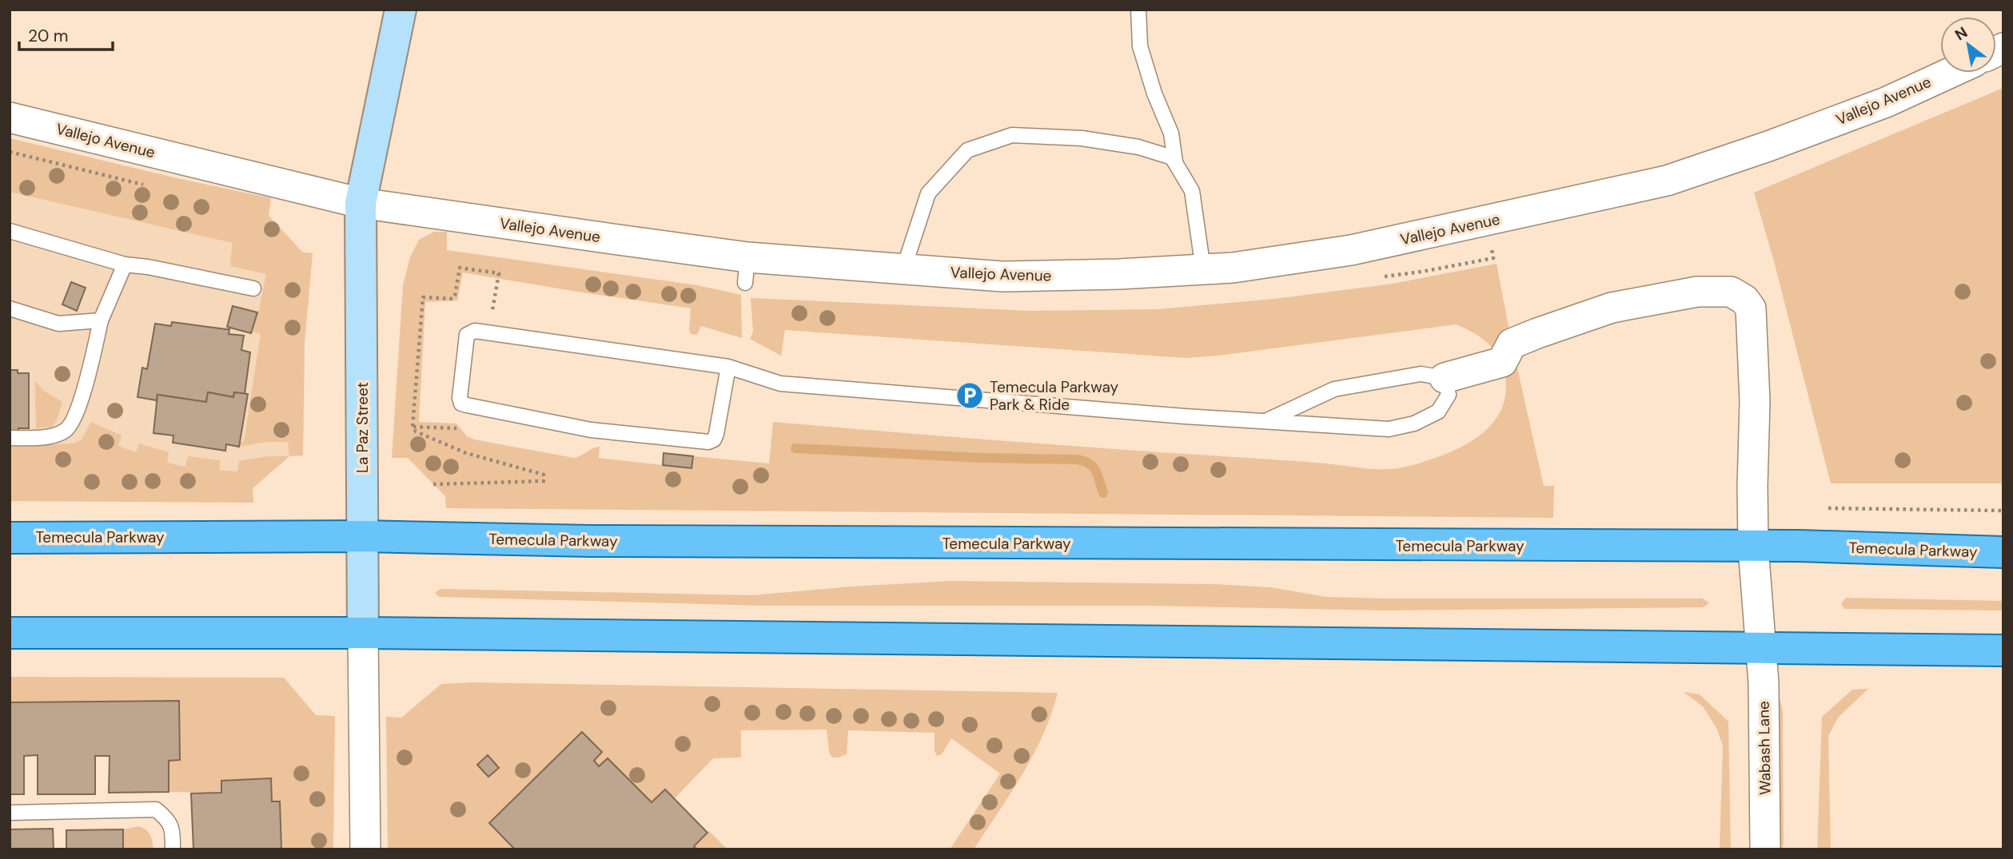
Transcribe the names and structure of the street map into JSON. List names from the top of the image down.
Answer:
{
  "streets": {
    "main road": ["La Paz Street", "Temecula Parkway"],
    "street": ["Vallejo Avenue", "Wabash Lane"]
  },
  "crossings": [
    ["Vallejo Avenue", "La Paz Street"],
    ["La Paz Street", "Temecula Parkway"],
    ["Temecula Parkway", "Wabash Lane"]
  ],
  "places": {
    "parking": ["Temecula Parkway Park & Ride"]
  },
  "scale_bar": "20 m",
  "north": "top left"
}
